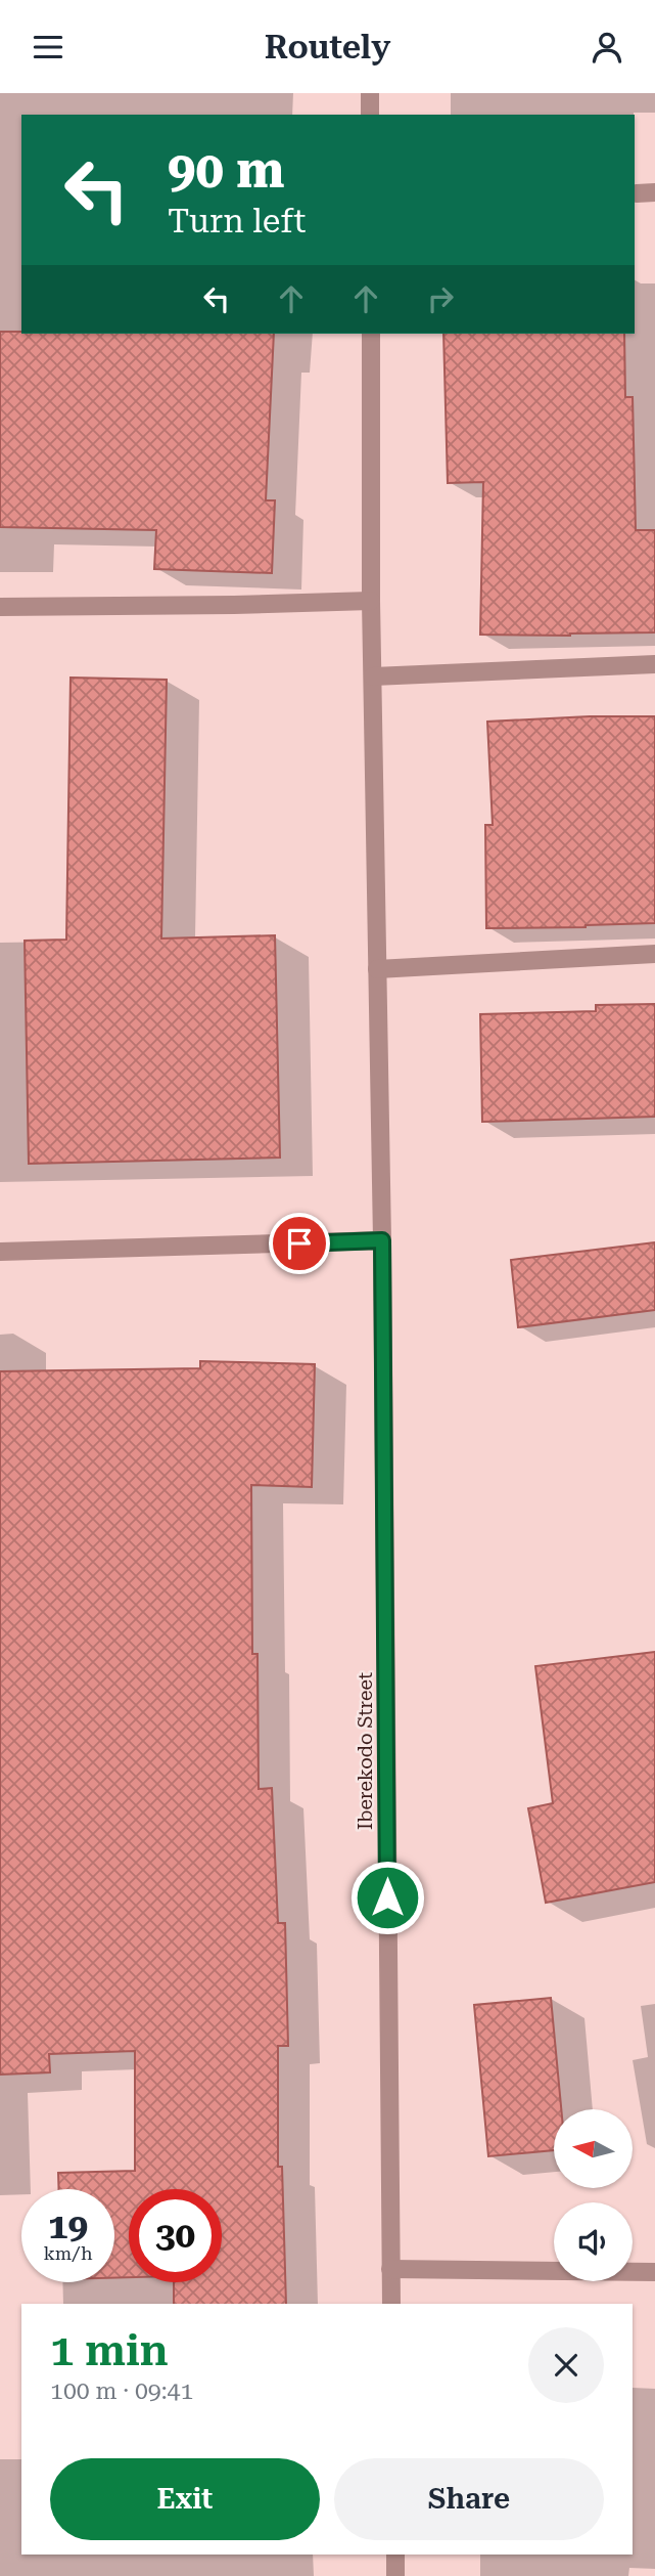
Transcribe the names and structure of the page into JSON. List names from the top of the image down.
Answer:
{
  "streets": {
    "street": ["Iberekodo Street"]
  },
  "north": "left",
  "page": {
    "header": "Routely",
    "turn": ["90 m", "Turn left"],
    "speed": "19 km/h",
    "limit": "30",
    "heading": ["1 min", "100 m · 09:41"],
    "buttons": ["Exit", "Share"]
  }
}
